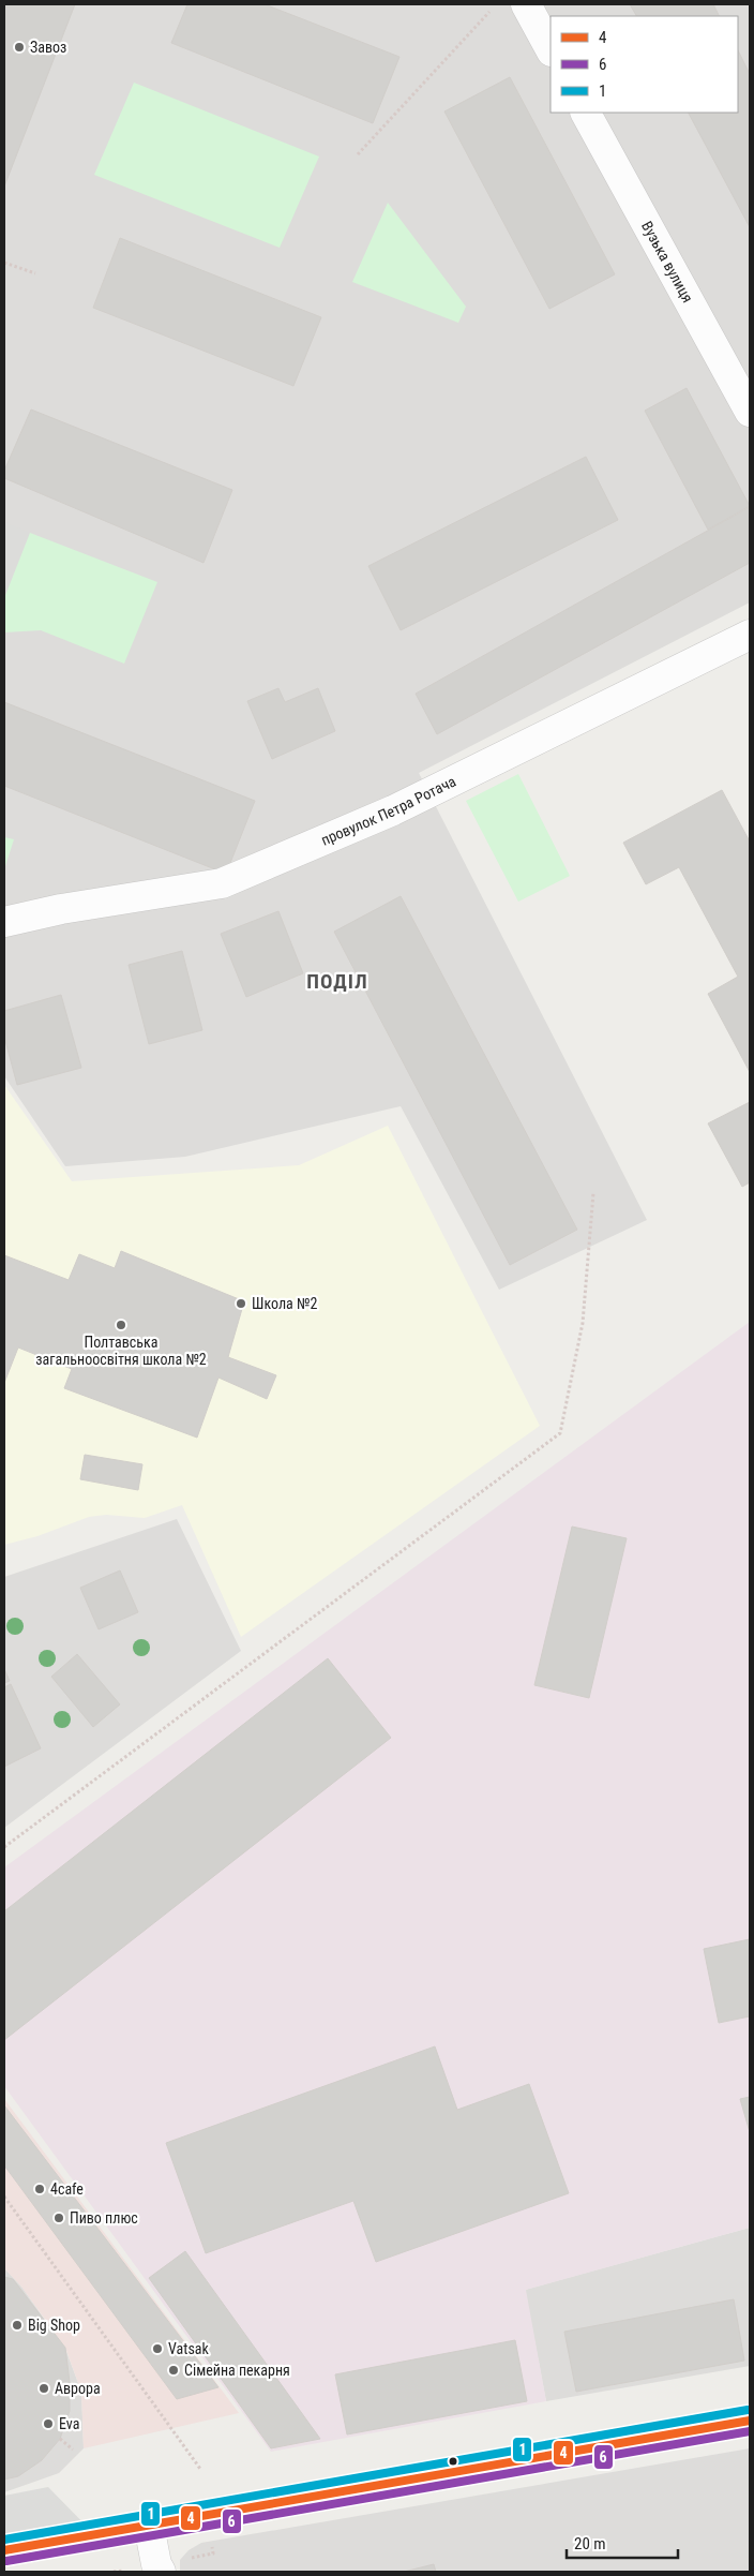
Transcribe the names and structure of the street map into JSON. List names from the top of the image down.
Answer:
{
  "streets": {
    "street": ["Вузька вулиця", "провулок Петра Ротача"]
  },
  "districts": ["ПОДІЛ"],
  "places": [
    "Завоз",
    "Школа №2",
    "Полтавська загальноосвітня школа №2",
    "4cafe",
    "Пиво плюс",
    "Big Shop",
    "Vatsak",
    "Сімейна пекарня",
    "Аврора",
    "Eva"
  ],
  "lines": ["transit line 1", "transit line 4", "transit line 6"],
  "legend": ["4", "6", "1"],
  "scale_bar": "20 m"
}
